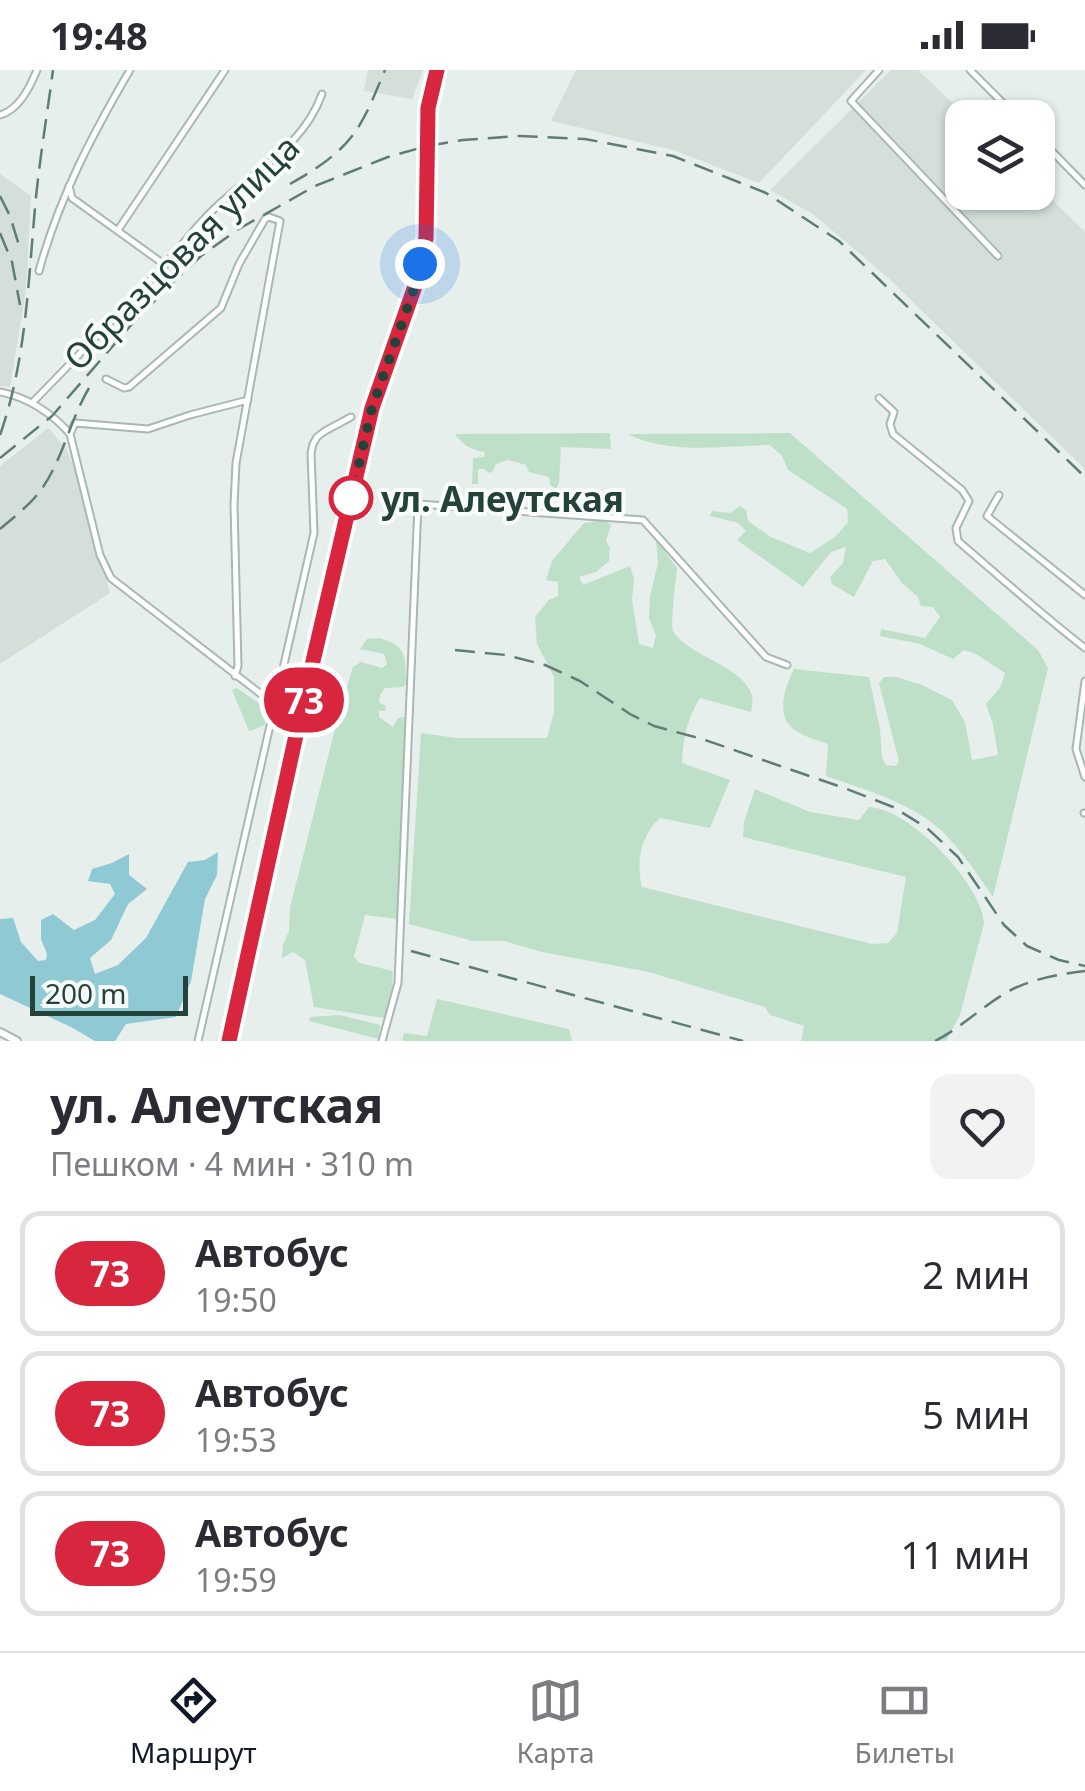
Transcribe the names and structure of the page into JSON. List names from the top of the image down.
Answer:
{
  "streets": {
    "street": ["Образцовая улица"]
  },
  "places": ["ул. Алеутская"],
  "lines": ["bus line 73"],
  "scale_bar": "200 m",
  "page": {
    "status": "19:48",
    "on_map": "73",
    "scale": "200 m",
    "heading": ["ул. Алеутская", "Пешком · 4 мин · 310 m"],
    "list": [
      {
        "mark": "73",
        "name": "Автобус",
        "note": "19:50",
        "value": "2 мин"
      },
      {
        "mark": "73",
        "name": "Автобус",
        "note": "19:53",
        "value": "5 мин"
      },
      {
        "mark": "73",
        "name": "Автобус",
        "note": "19:59",
        "value": "11 мин"
      }
    ],
    "tabs": ["Маршрут", "Карта", "Билеты"]
  }
}
